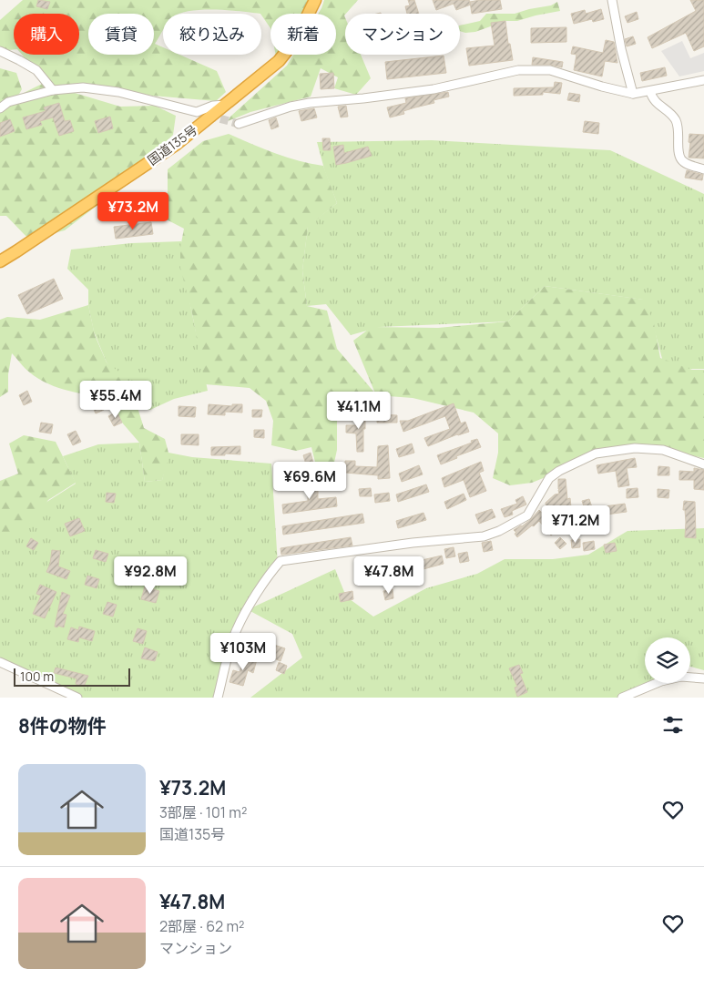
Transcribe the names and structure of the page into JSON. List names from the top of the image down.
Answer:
{
  "streets": {
    "highway": ["国道135号"]
  },
  "scale_bar": "100 m",
  "page": {
    "chip": [
      "購入",
      "賃貸",
      "絞り込み",
      "新着",
      "マンション"
    ],
    "price": [
      "¥73.2M",
      "¥55.4M",
      "¥41.1M",
      "¥69.6M",
      "¥71.2M",
      "¥92.8M",
      "¥47.8M",
      "¥103M"
    ],
    "scale": "100 m",
    "heading": "8件の物件",
    "list": [
      {
        "name": "¥73.2M",
        "note": "3部屋 · 101 m² · 国道135号"
      },
      {
        "name": "¥47.8M",
        "note": "2部屋 · 62 m² · マンション"
      }
    ]
  }
}
